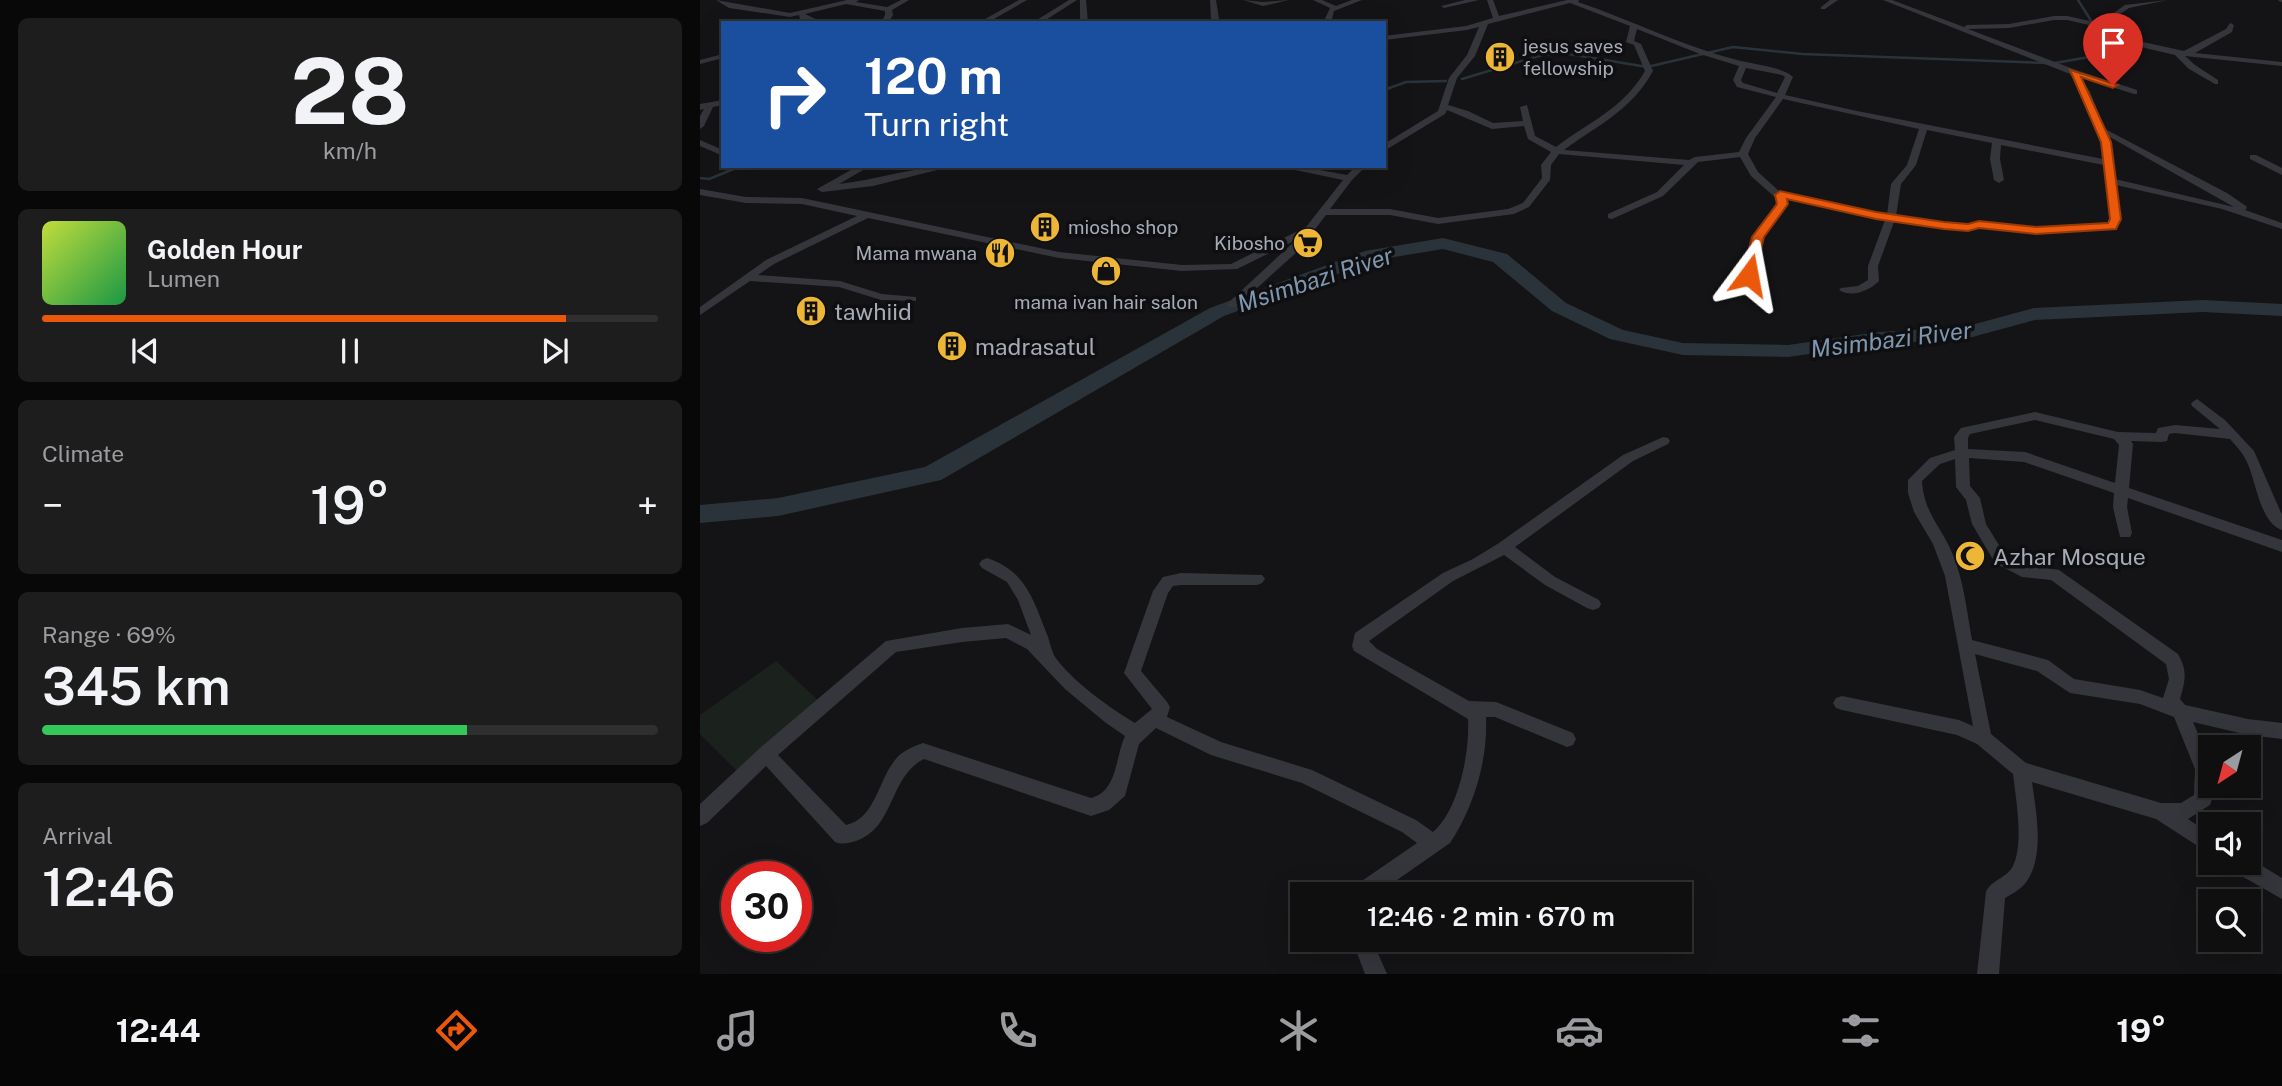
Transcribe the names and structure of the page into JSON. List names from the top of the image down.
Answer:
{
  "water": ["Msimbazi River"],
  "places": {
    "building": [
      "jesus saves fellowship",
      "miosho shop",
      "tawhiid",
      "madrasatul"
    ],
    "supermarket": ["Kibosho"],
    "restaurant": ["Mama mwana"],
    "shop": ["mama ivan hair salon"],
    "mosque": ["Azhar Mosque"]
  },
  "north": "bottom left",
  "page": {
    "tile": [
      ["28", "km/h"],
      "Climate",
      ["Range · 69%", "345 km"],
      ["Arrival", "12:46"]
    ],
    "turn": ["120 m", "Turn right"],
    "song": ["Golden Hour", "Lumen"],
    "heat": ["−", "19°", "+"],
    "limit": "30",
    "trip": "12:46 · 2 min · 670 m",
    "tabs": ["12:44", "19°"]
  }
}
